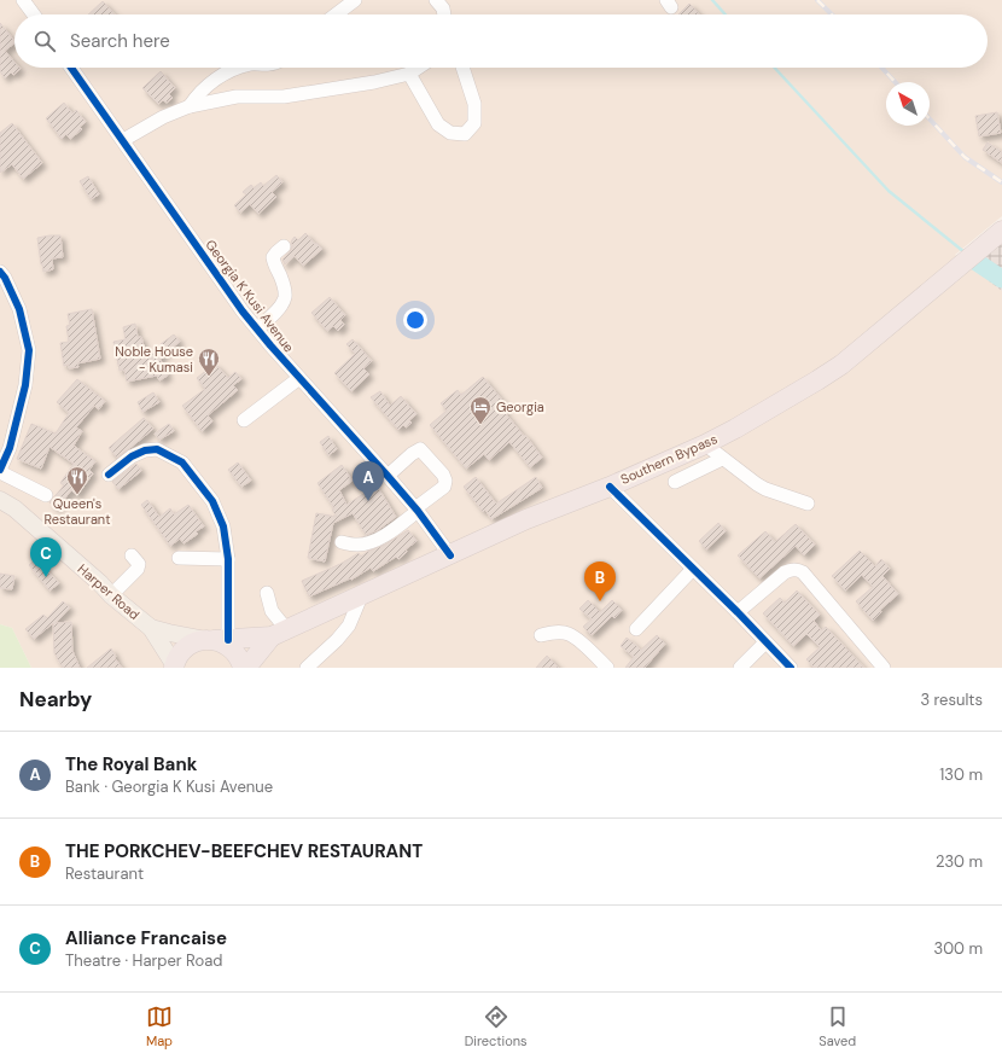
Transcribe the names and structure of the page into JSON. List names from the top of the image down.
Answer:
{
  "streets": {
    "highway": ["Southern Bypass"],
    "main road": ["Harper Road"],
    "street": ["Georgia K Kusi Avenue"]
  },
  "crossings": [
    ["Georgia K Kusi Avenue", "Southern Bypass"],
    ["Southern Bypass", "Harper Road"]
  ],
  "places": {
    "restaurant": ["Noble House - Kumasi", "Queen's Restaurant"],
    "hotel": ["Georgia"]
  },
  "north": "top left",
  "page": {
    "search": "Search here",
    "pins": ["A", "C", "B"],
    "heading": ["Nearby", "3 results"],
    "list": [
      {
        "mark": "A",
        "name": "The Royal Bank",
        "note": "Bank · Georgia K Kusi Avenue",
        "value": "130 m"
      },
      {
        "mark": "B",
        "name": "THE PORKCHEV-BEEFCHEV RESTAURANT",
        "note": "Restaurant",
        "value": "230 m"
      },
      {
        "mark": "C",
        "name": "Alliance Francaise",
        "note": "Theatre · Harper Road",
        "value": "300 m"
      }
    ],
    "nav": ["Map", "Directions", "Saved"]
  }
}
